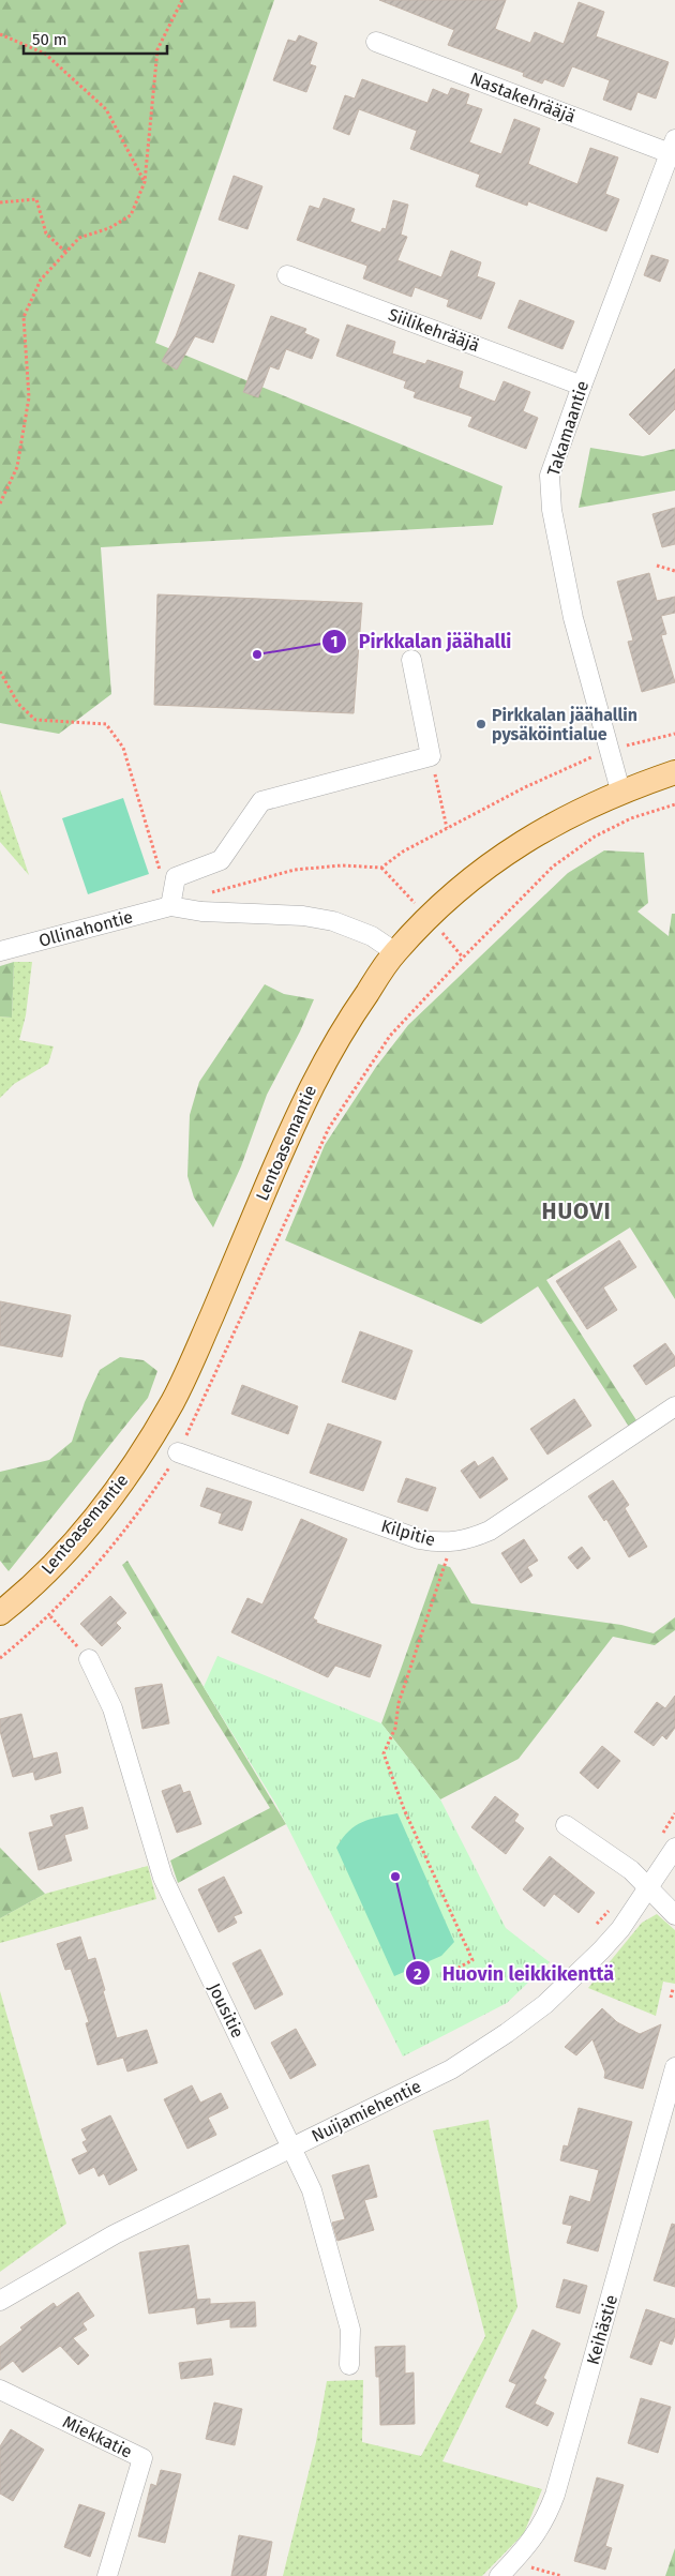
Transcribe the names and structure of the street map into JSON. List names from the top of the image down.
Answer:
{
  "streets": {
    "main road": ["Lentoasemantie"],
    "street": [
      "Nastakehrääjä",
      "Siilikehrääjä",
      "Takamaantie",
      "Ollinahontie",
      "Kilpitie",
      "Jousitie",
      "Nuijamiehentie",
      "Keihästie",
      "Miekkatie"
    ]
  },
  "crossings": [
    ["Nastakehrääjä", "Takamaantie"],
    ["Siilikehrääjä", "Takamaantie"],
    ["Takamaantie", "Lentoasemantie"],
    ["Jousitie", "Nuijamiehentie"]
  ],
  "districts": ["HUOVI"],
  "places": ["Pirkkalan jäähalli", "Pirkkalan jäähallin pysäköintialue", "Huovin leikkikenttä"],
  "scale_bar": "50 m"
}
